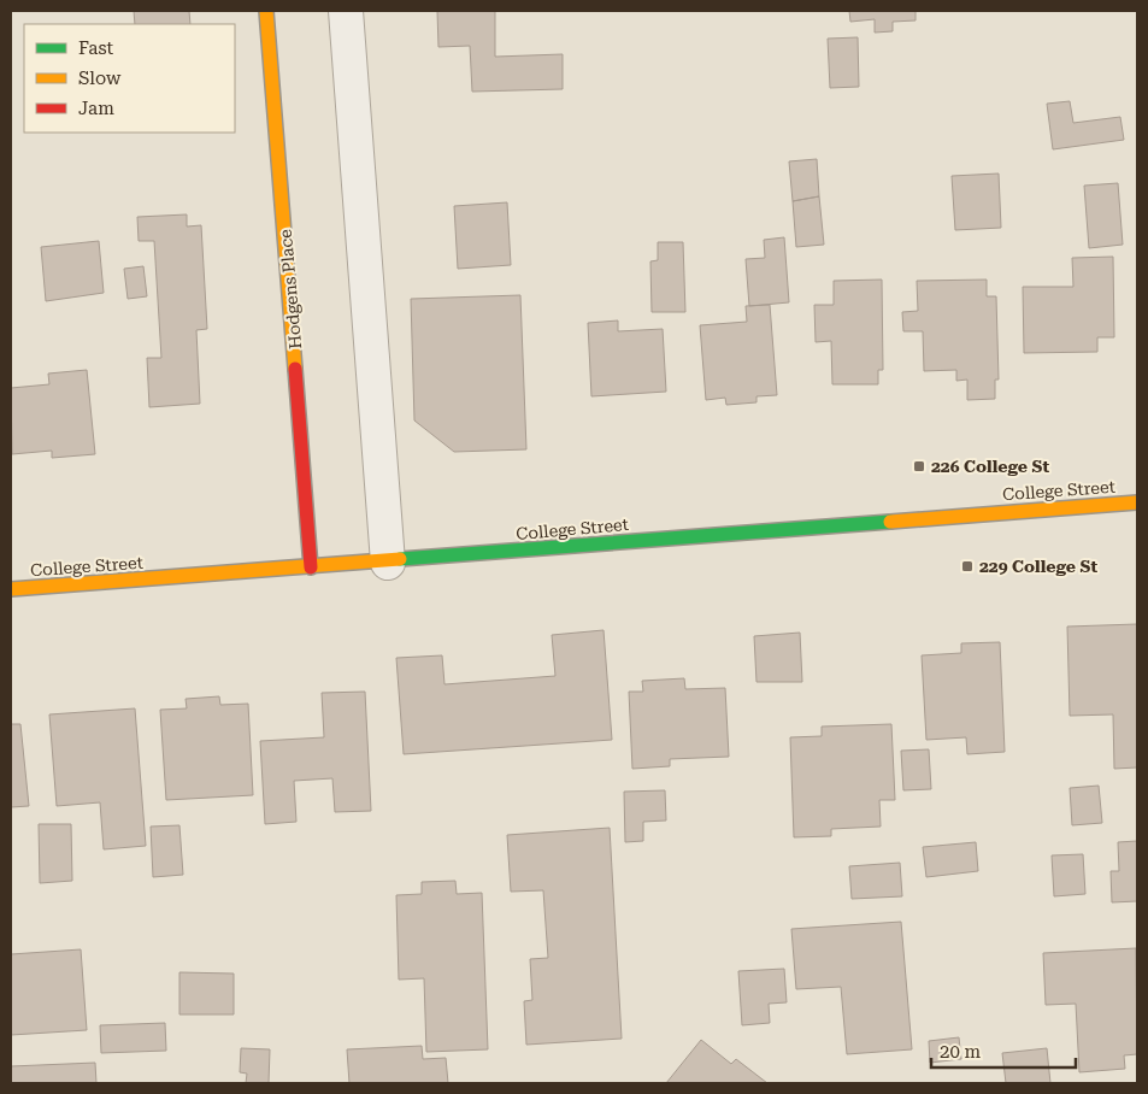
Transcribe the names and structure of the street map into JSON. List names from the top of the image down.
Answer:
{
  "streets": {
    "street": ["Hodgens Place", "College Street"]
  },
  "crossings": [
    ["Hodgens Place", "College Street"]
  ],
  "places": {
    "transit": ["226 College St", "229 College St"]
  },
  "legend": ["Fast", "Slow", "Jam"],
  "scale_bar": "20 m"
}
